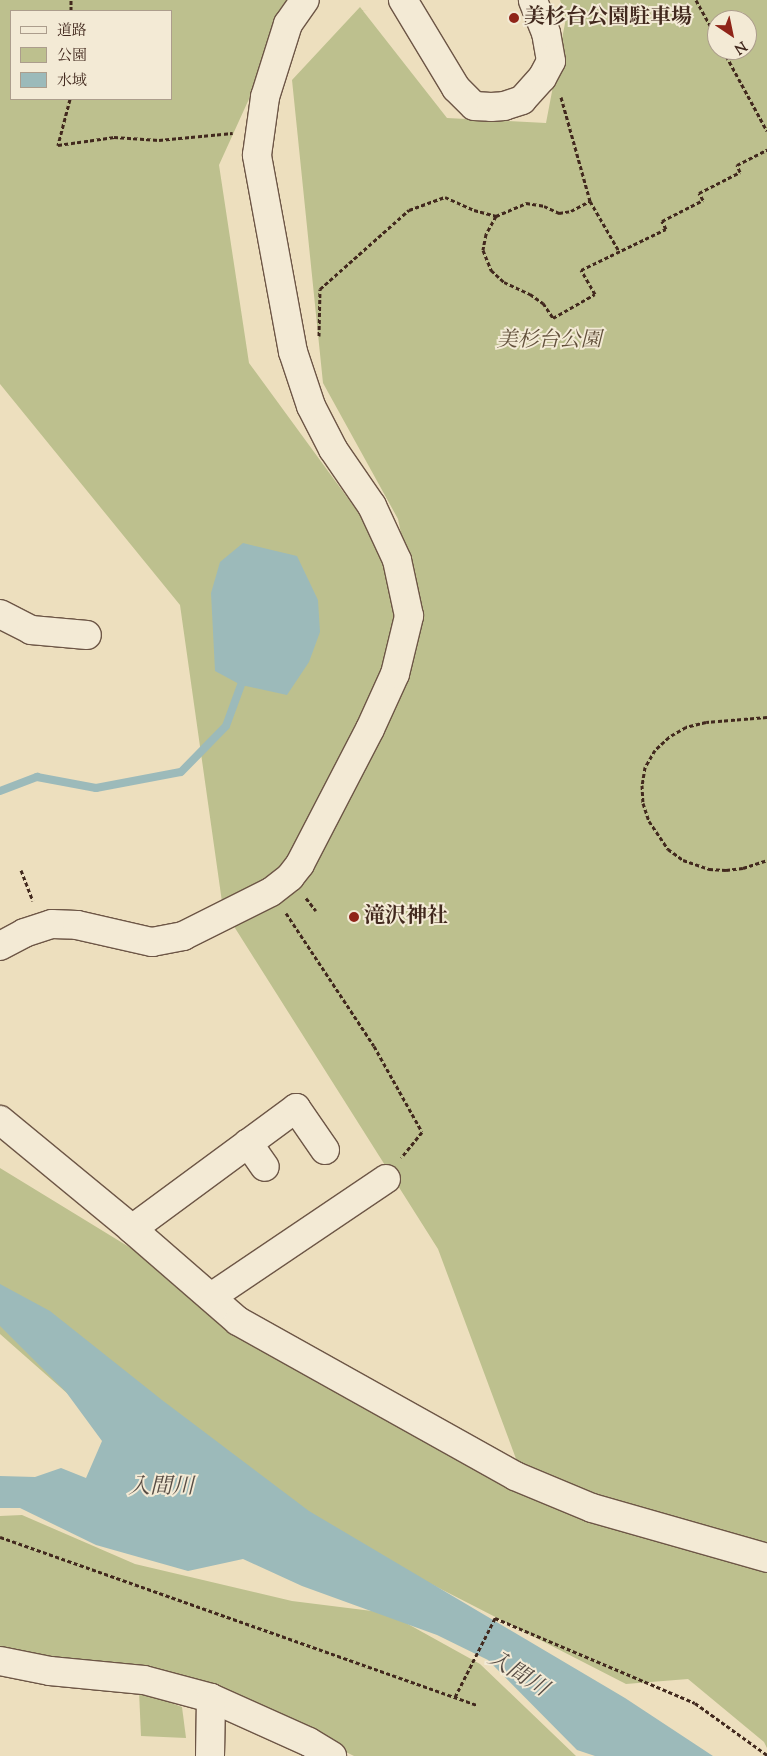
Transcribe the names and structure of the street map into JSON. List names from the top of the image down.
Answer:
{
  "water": ["入間川"],
  "parks": ["美杉台公園"],
  "places": ["美杉台公園駐車場", "滝沢神社"],
  "legend": ["道路", "公園", "水域"],
  "north": "bottom right"
}
